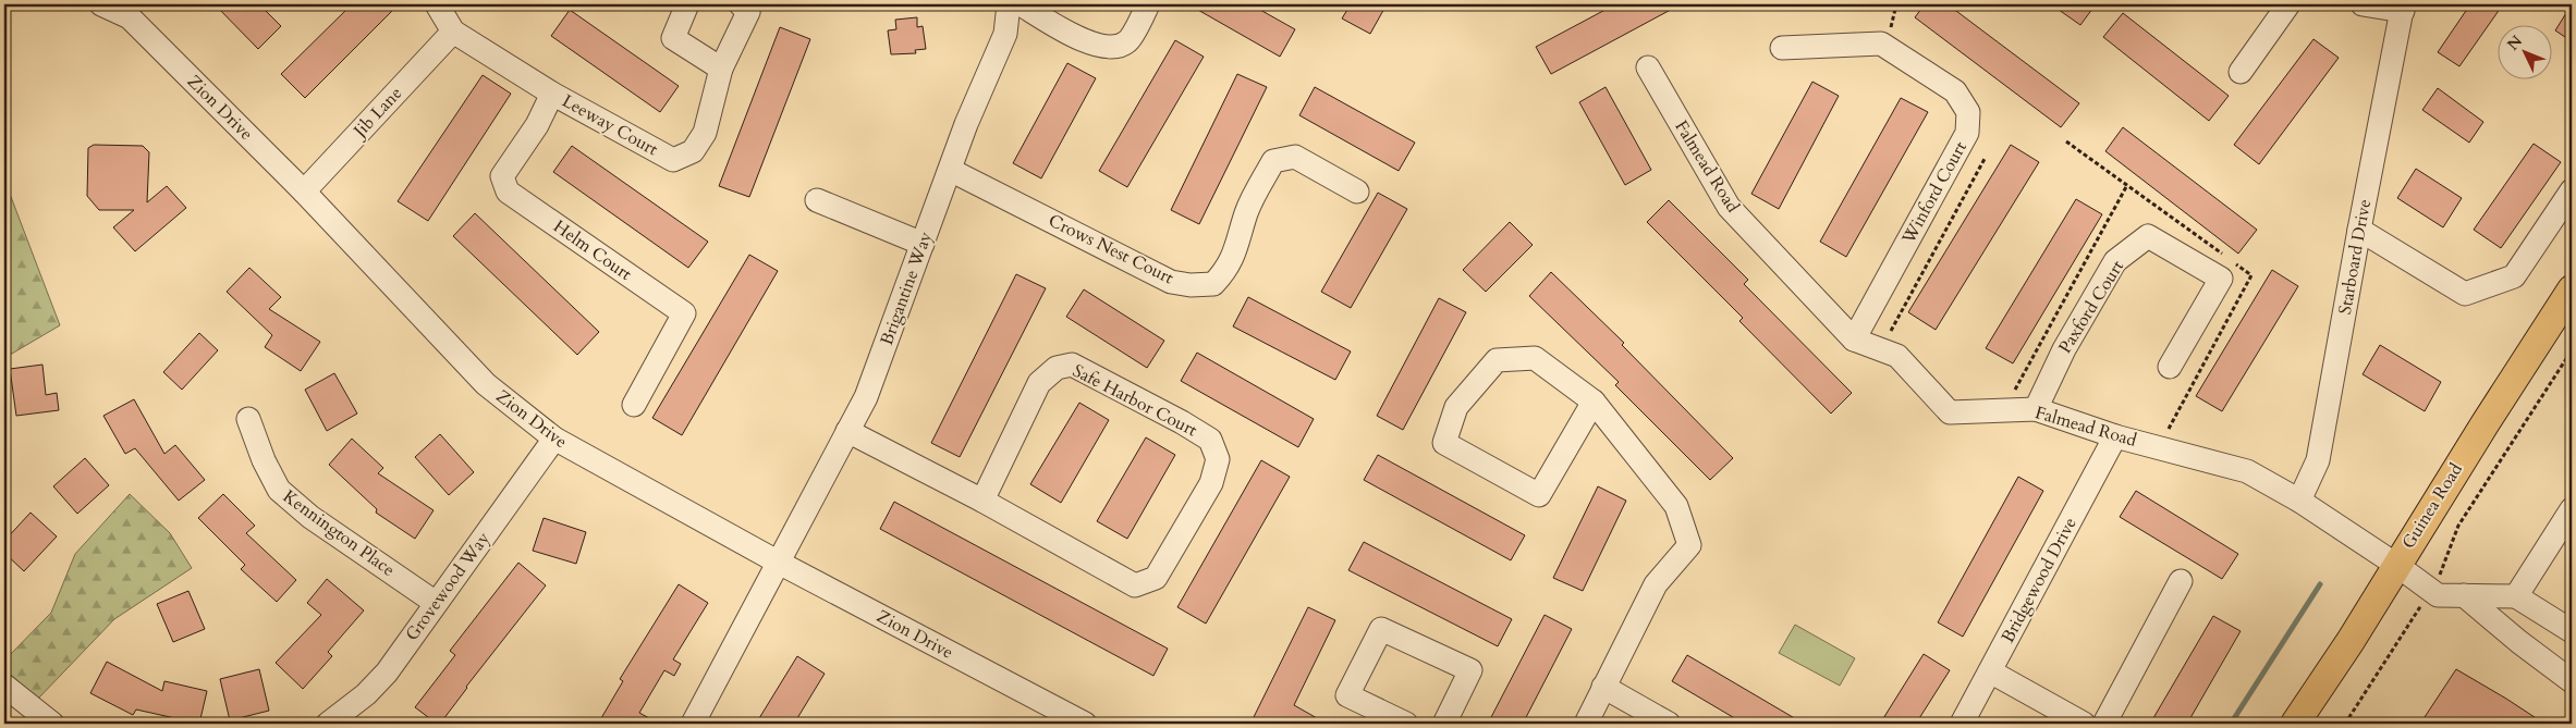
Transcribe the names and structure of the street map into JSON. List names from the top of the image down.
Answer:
{
  "streets": {
    "main road": ["Guinea Road"],
    "street": [
      "Zion Drive",
      "Jib Lane",
      "Leeway Court",
      "Falmead Road",
      "Winford Court",
      "Crows Nest Court",
      "Helm Court",
      "Starboard Drive",
      "Brigantine Way",
      "Paxford Court",
      "Safe Harbor Court",
      "Kennington Place",
      "Bridgewood Drive",
      "Grovewood Way"
    ]
  },
  "crossings": [
    ["Zion Drive", "Jib Lane"],
    ["Zion Drive", "Brigantine Way"],
    ["Zion Drive", "Grovewood Way"],
    ["Jib Lane", "Leeway Court"],
    ["Leeway Court", "Helm Court"],
    ["Falmead Road", "Winford Court"],
    ["Falmead Road", "Starboard Drive"],
    ["Falmead Road", "Paxford Court"],
    ["Falmead Road", "Guinea Road"],
    ["Falmead Road", "Bridgewood Drive"],
    ["Crows Nest Court", "Brigantine Way"],
    ["Brigantine Way", "Safe Harbor Court"],
    ["Kennington Place", "Grovewood Way"]
  ],
  "north": "top left"
}
